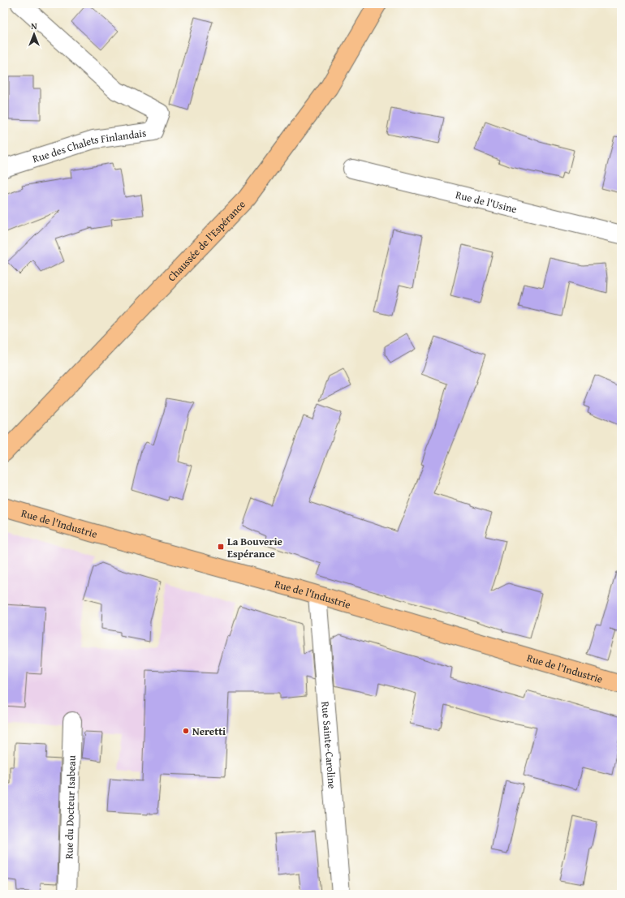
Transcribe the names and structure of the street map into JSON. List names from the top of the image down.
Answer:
{
  "streets": {
    "main road": ["Chaussée de l'Espérance", "Rue de l'Industrie"],
    "street": [
      "Rue des Chalets Finlandais",
      "Rue de l'Usine",
      "Rue Sainte-Caroline",
      "Rue du Docteur Isabeau"
    ]
  },
  "crossings": [
    ["Rue de l'Industrie", "Rue Sainte-Caroline"]
  ],
  "places": {
    "transit": ["La Bouverie Espérance"],
    "other": ["Neretti"]
  },
  "north": "top"
}
